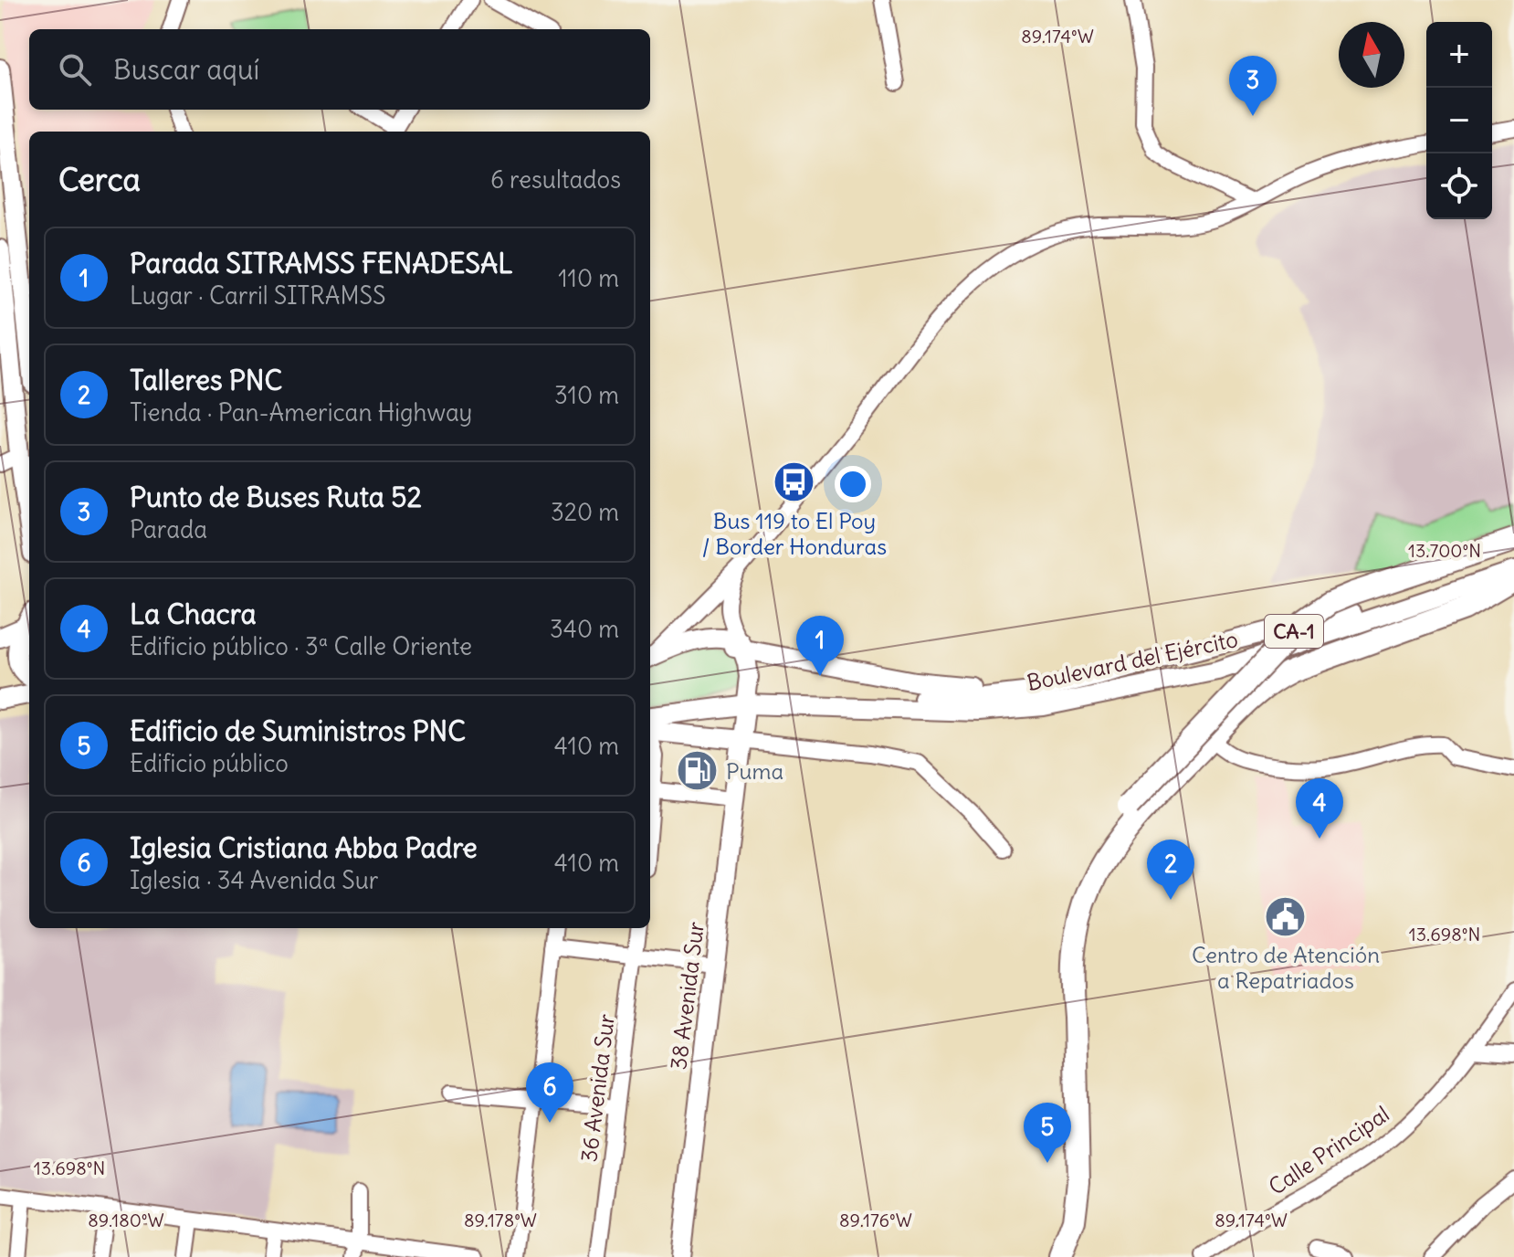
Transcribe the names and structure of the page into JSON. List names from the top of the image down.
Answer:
{
  "streets": {
    "highway": ["CA-1"],
    "main road": ["Boulevard del Ejército", "38 Avenida Sur"],
    "street": ["36 Avenida Sur", "Calle Principal"]
  },
  "crossings": [
    ["Boulevard del Ejército", "38 Avenida Sur"]
  ],
  "places": {
    "bus stop": ["Bus 119 to El Poy / Border Honduras"],
    "fuel station": ["Puma"],
    "public building": ["Centro de Atención a Repatriados"]
  },
  "north": "top",
  "page": {
    "map_buttons": ["+", "−"],
    "search": "Buscar aquí",
    "pins": [
      "3",
      "1",
      "4",
      "2",
      "6",
      "5"
    ],
    "heading": ["Cerca", "6 resultados"],
    "list": [
      {
        "mark": "1",
        "name": "Parada SITRAMSS FENADESAL",
        "note": "Lugar · Carril SITRAMSS",
        "value": "110 m"
      },
      {
        "mark": "2",
        "name": "Talleres PNC",
        "note": "Tienda · Pan-American Highway",
        "value": "310 m"
      },
      {
        "mark": "3",
        "name": "Punto de Buses Ruta 52",
        "note": "Parada",
        "value": "320 m"
      },
      {
        "mark": "4",
        "name": "La Chacra",
        "note": "Edificio público · 3ª Calle Oriente",
        "value": "340 m"
      },
      {
        "mark": "5",
        "name": "Edificio de Suministros PNC",
        "note": "Edificio público",
        "value": "410 m"
      },
      {
        "mark": "6",
        "name": "Iglesia Cristiana Abba Padre",
        "note": "Iglesia · 34 Avenida Sur",
        "value": "410 m"
      }
    ]
  },
  "coordinates": [
    "89.174°W",
    "13.700°N",
    "13.698°N",
    "89.180°W",
    "89.178°W",
    "89.176°W"
  ]
}
